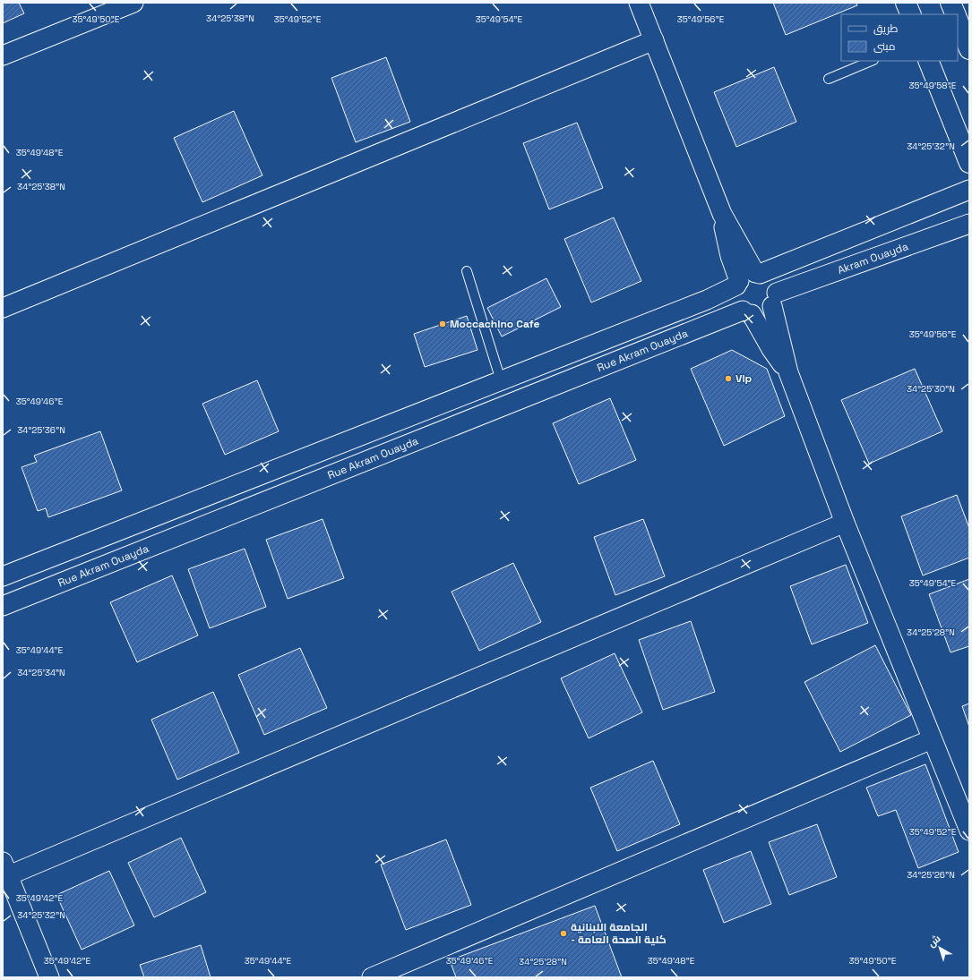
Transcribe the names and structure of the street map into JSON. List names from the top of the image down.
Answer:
{
  "streets": {
    "street": ["Akram Ouayda", "Rue Akram Ouayda"]
  },
  "crossings": [
    ["Akram Ouayda", "Rue Akram Ouayda"]
  ],
  "places": ["Moccachino Cafe", "Vip", "الجامعة اللبنانية - كلية الصحة العامة"],
  "legend": ["طريق", "مبنى"],
  "north": "top left",
  "coordinates": [
    "34°25'38\"N",
    "35°49'56\"E",
    "35°49'50\"E",
    "35°49'52\"E",
    "35°49'54\"E",
    "35°49'58\"E",
    "34°25'32\"N",
    "35°49'48\"E",
    "34°25'30\"N",
    "35°49'46\"E",
    "34°25'36\"N",
    "34°25'28\"N",
    "35°49'44\"E",
    "34°25'34\"N",
    "34°25'26\"N",
    "35°49'42\"E"
  ]
}
